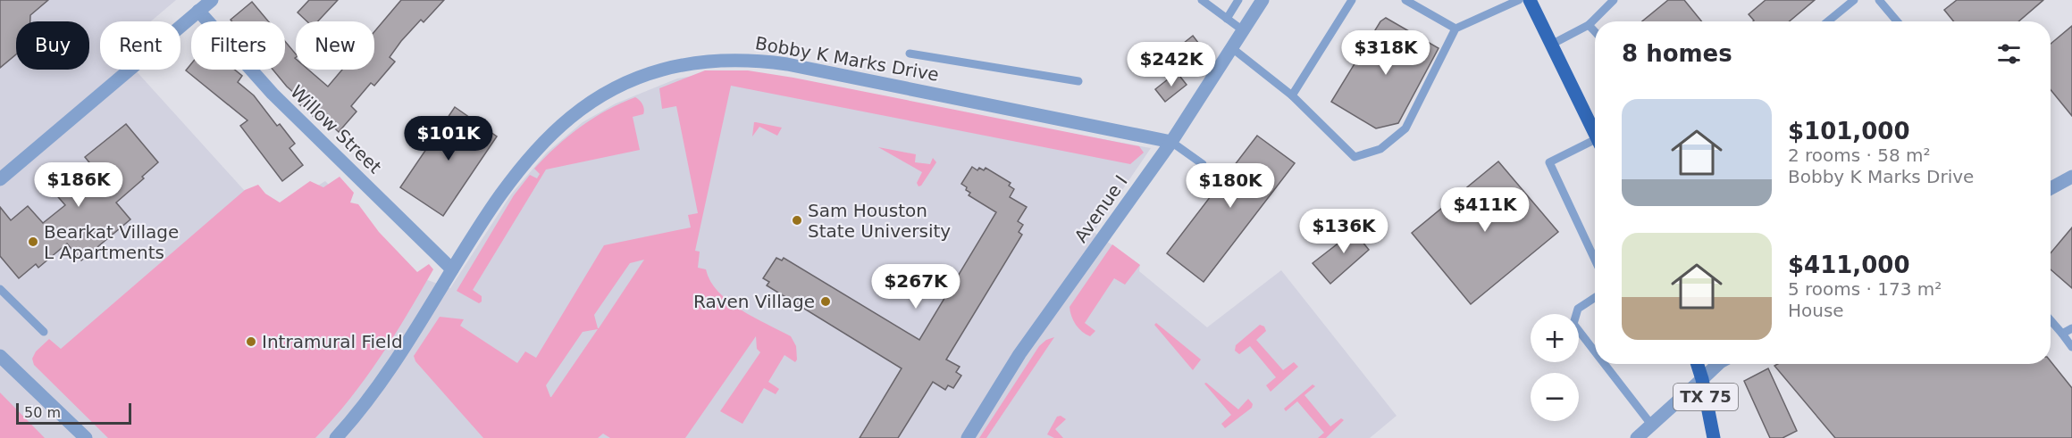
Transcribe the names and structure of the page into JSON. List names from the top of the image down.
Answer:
{
  "streets": {
    "main road": ["TX 75"],
    "street": ["Bobby K Marks Drive", "Willow Street", "Avenue I"]
  },
  "crossings": [
    ["Bobby K Marks Drive", "Willow Street"],
    ["Bobby K Marks Drive", "Avenue I"]
  ],
  "places": [
    "Sam Houston State University",
    "Bearkat Village L Apartments",
    "Raven Village",
    "Intramural Field"
  ],
  "scale_bar": "50 m",
  "page": {
    "chip": [
      "Buy",
      "Rent",
      "Filters",
      "New"
    ],
    "heading": "8 homes",
    "price": [
      "$318K",
      "$242K",
      "$101K",
      "$186K",
      "$180K",
      "$411K",
      "$136K",
      "$267K"
    ],
    "list": [
      {
        "name": "$101,000",
        "note": "2 rooms · 58 m² · Bobby K Marks Drive"
      },
      {
        "name": "$411,000",
        "note": "5 rooms · 173 m² · House"
      }
    ],
    "map_buttons": ["+", "−"],
    "scale": "50 m"
  }
}
